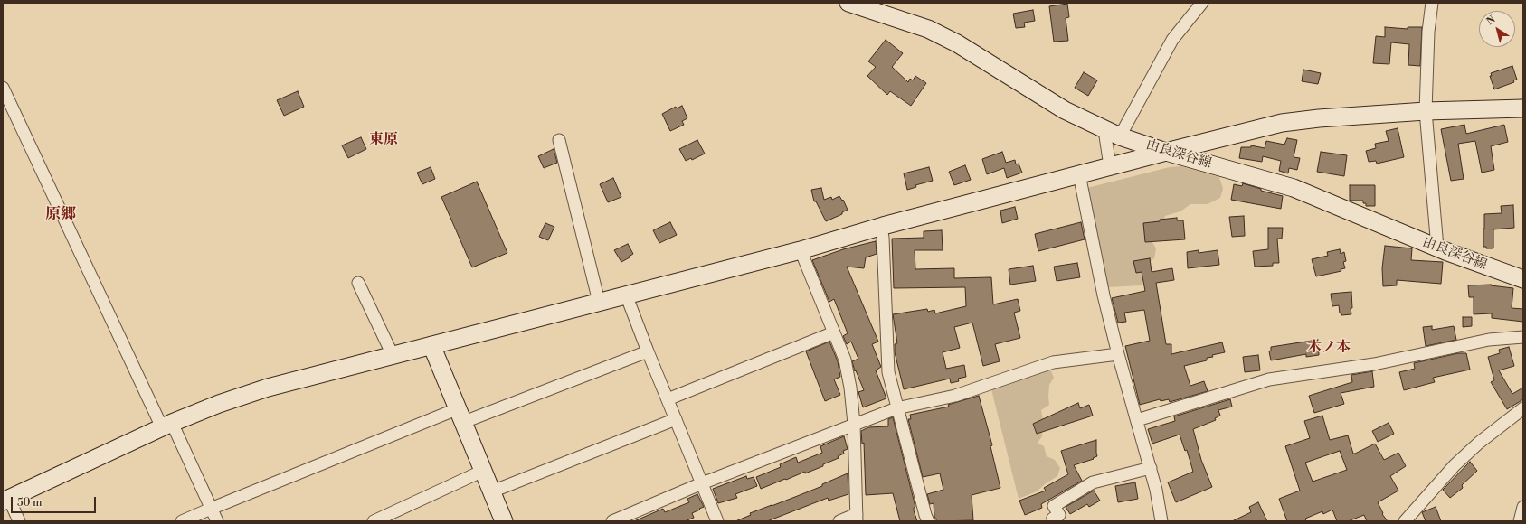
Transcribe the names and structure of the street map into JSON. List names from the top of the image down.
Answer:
{
  "streets": {
    "street": ["由良深谷線"]
  },
  "districts": ["東原", "原郷", "木ノ本"],
  "scale_bar": "50 m",
  "north": "top left"
}
